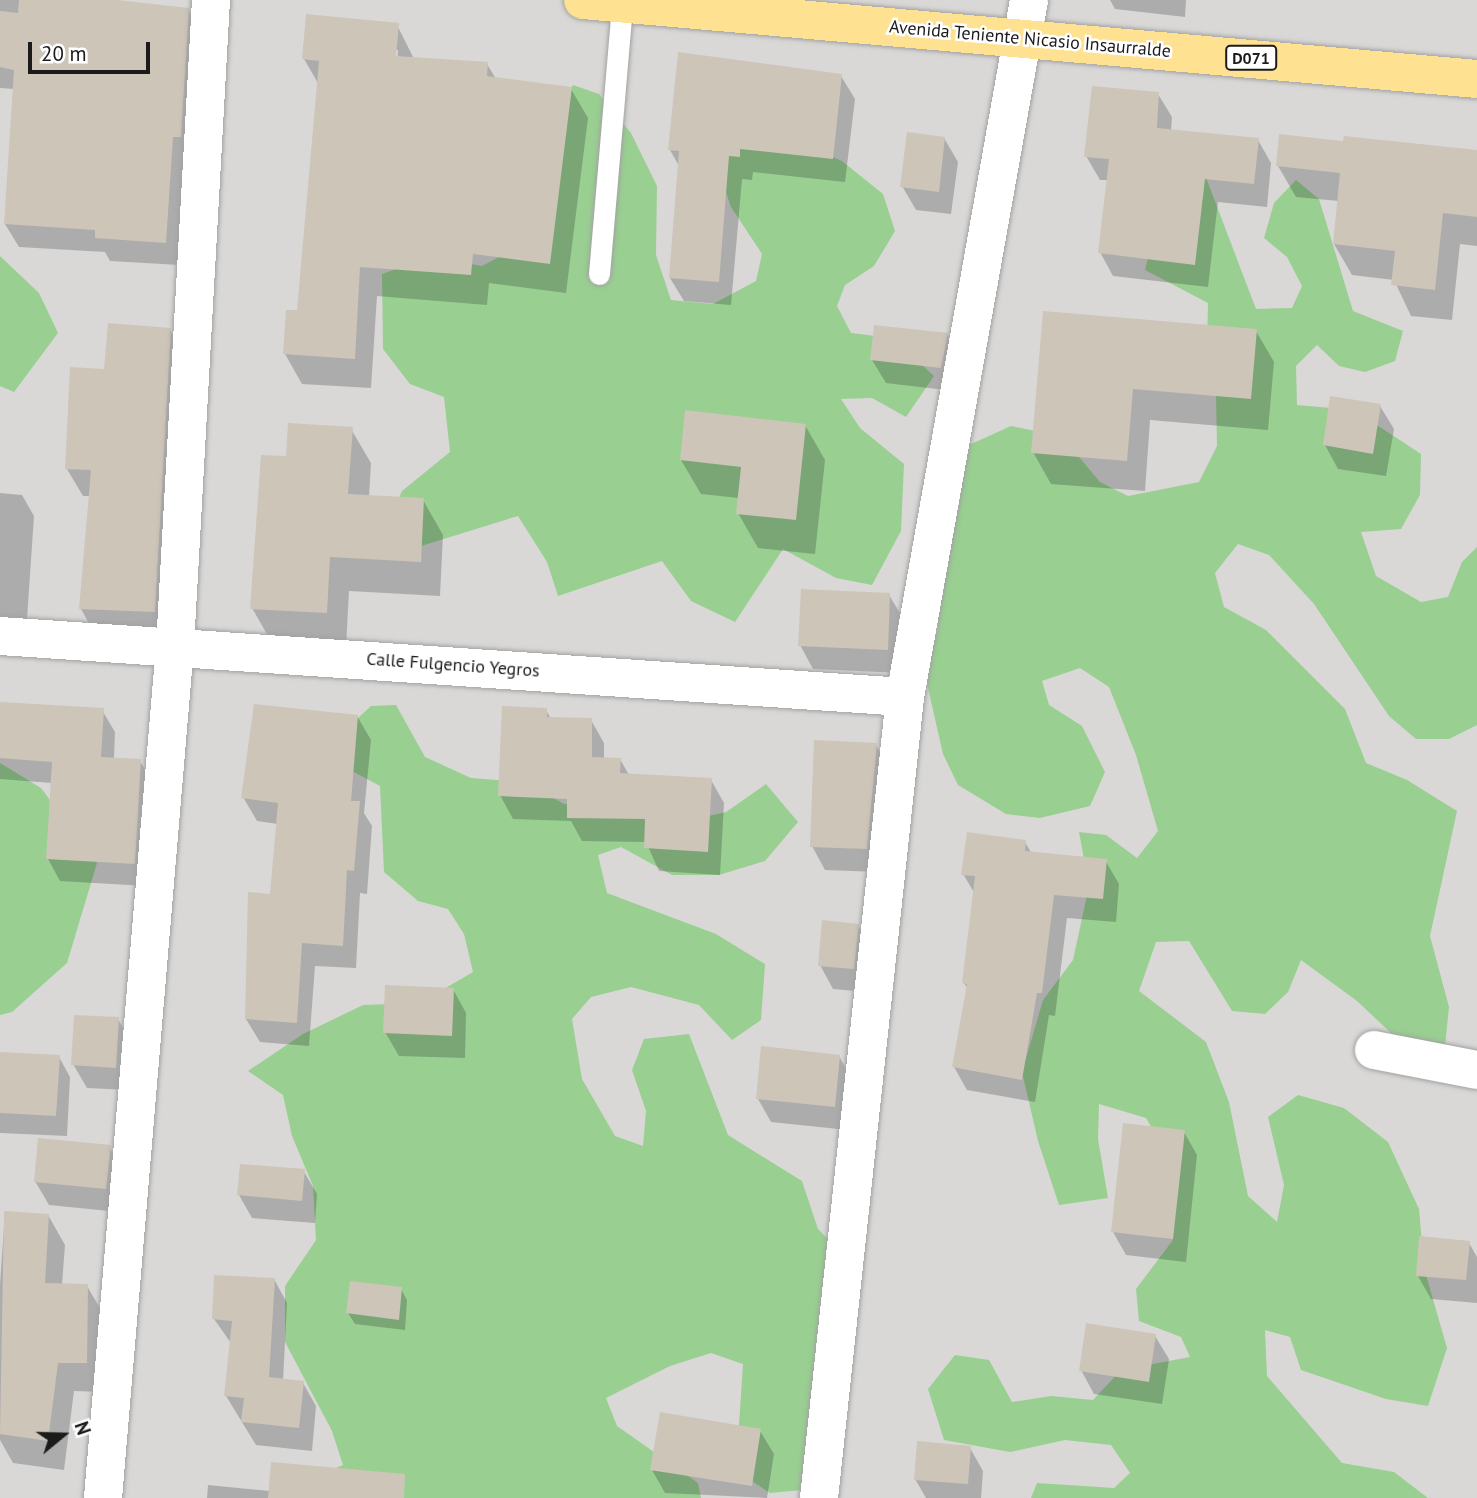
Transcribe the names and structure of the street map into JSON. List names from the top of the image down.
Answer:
{
  "streets": {
    "main road": ["Avenida Teniente Nicasio Insaurralde", "D071"],
    "street": ["Calle Fulgencio Yegros"]
  },
  "scale_bar": "20 m",
  "north": "right"
}
